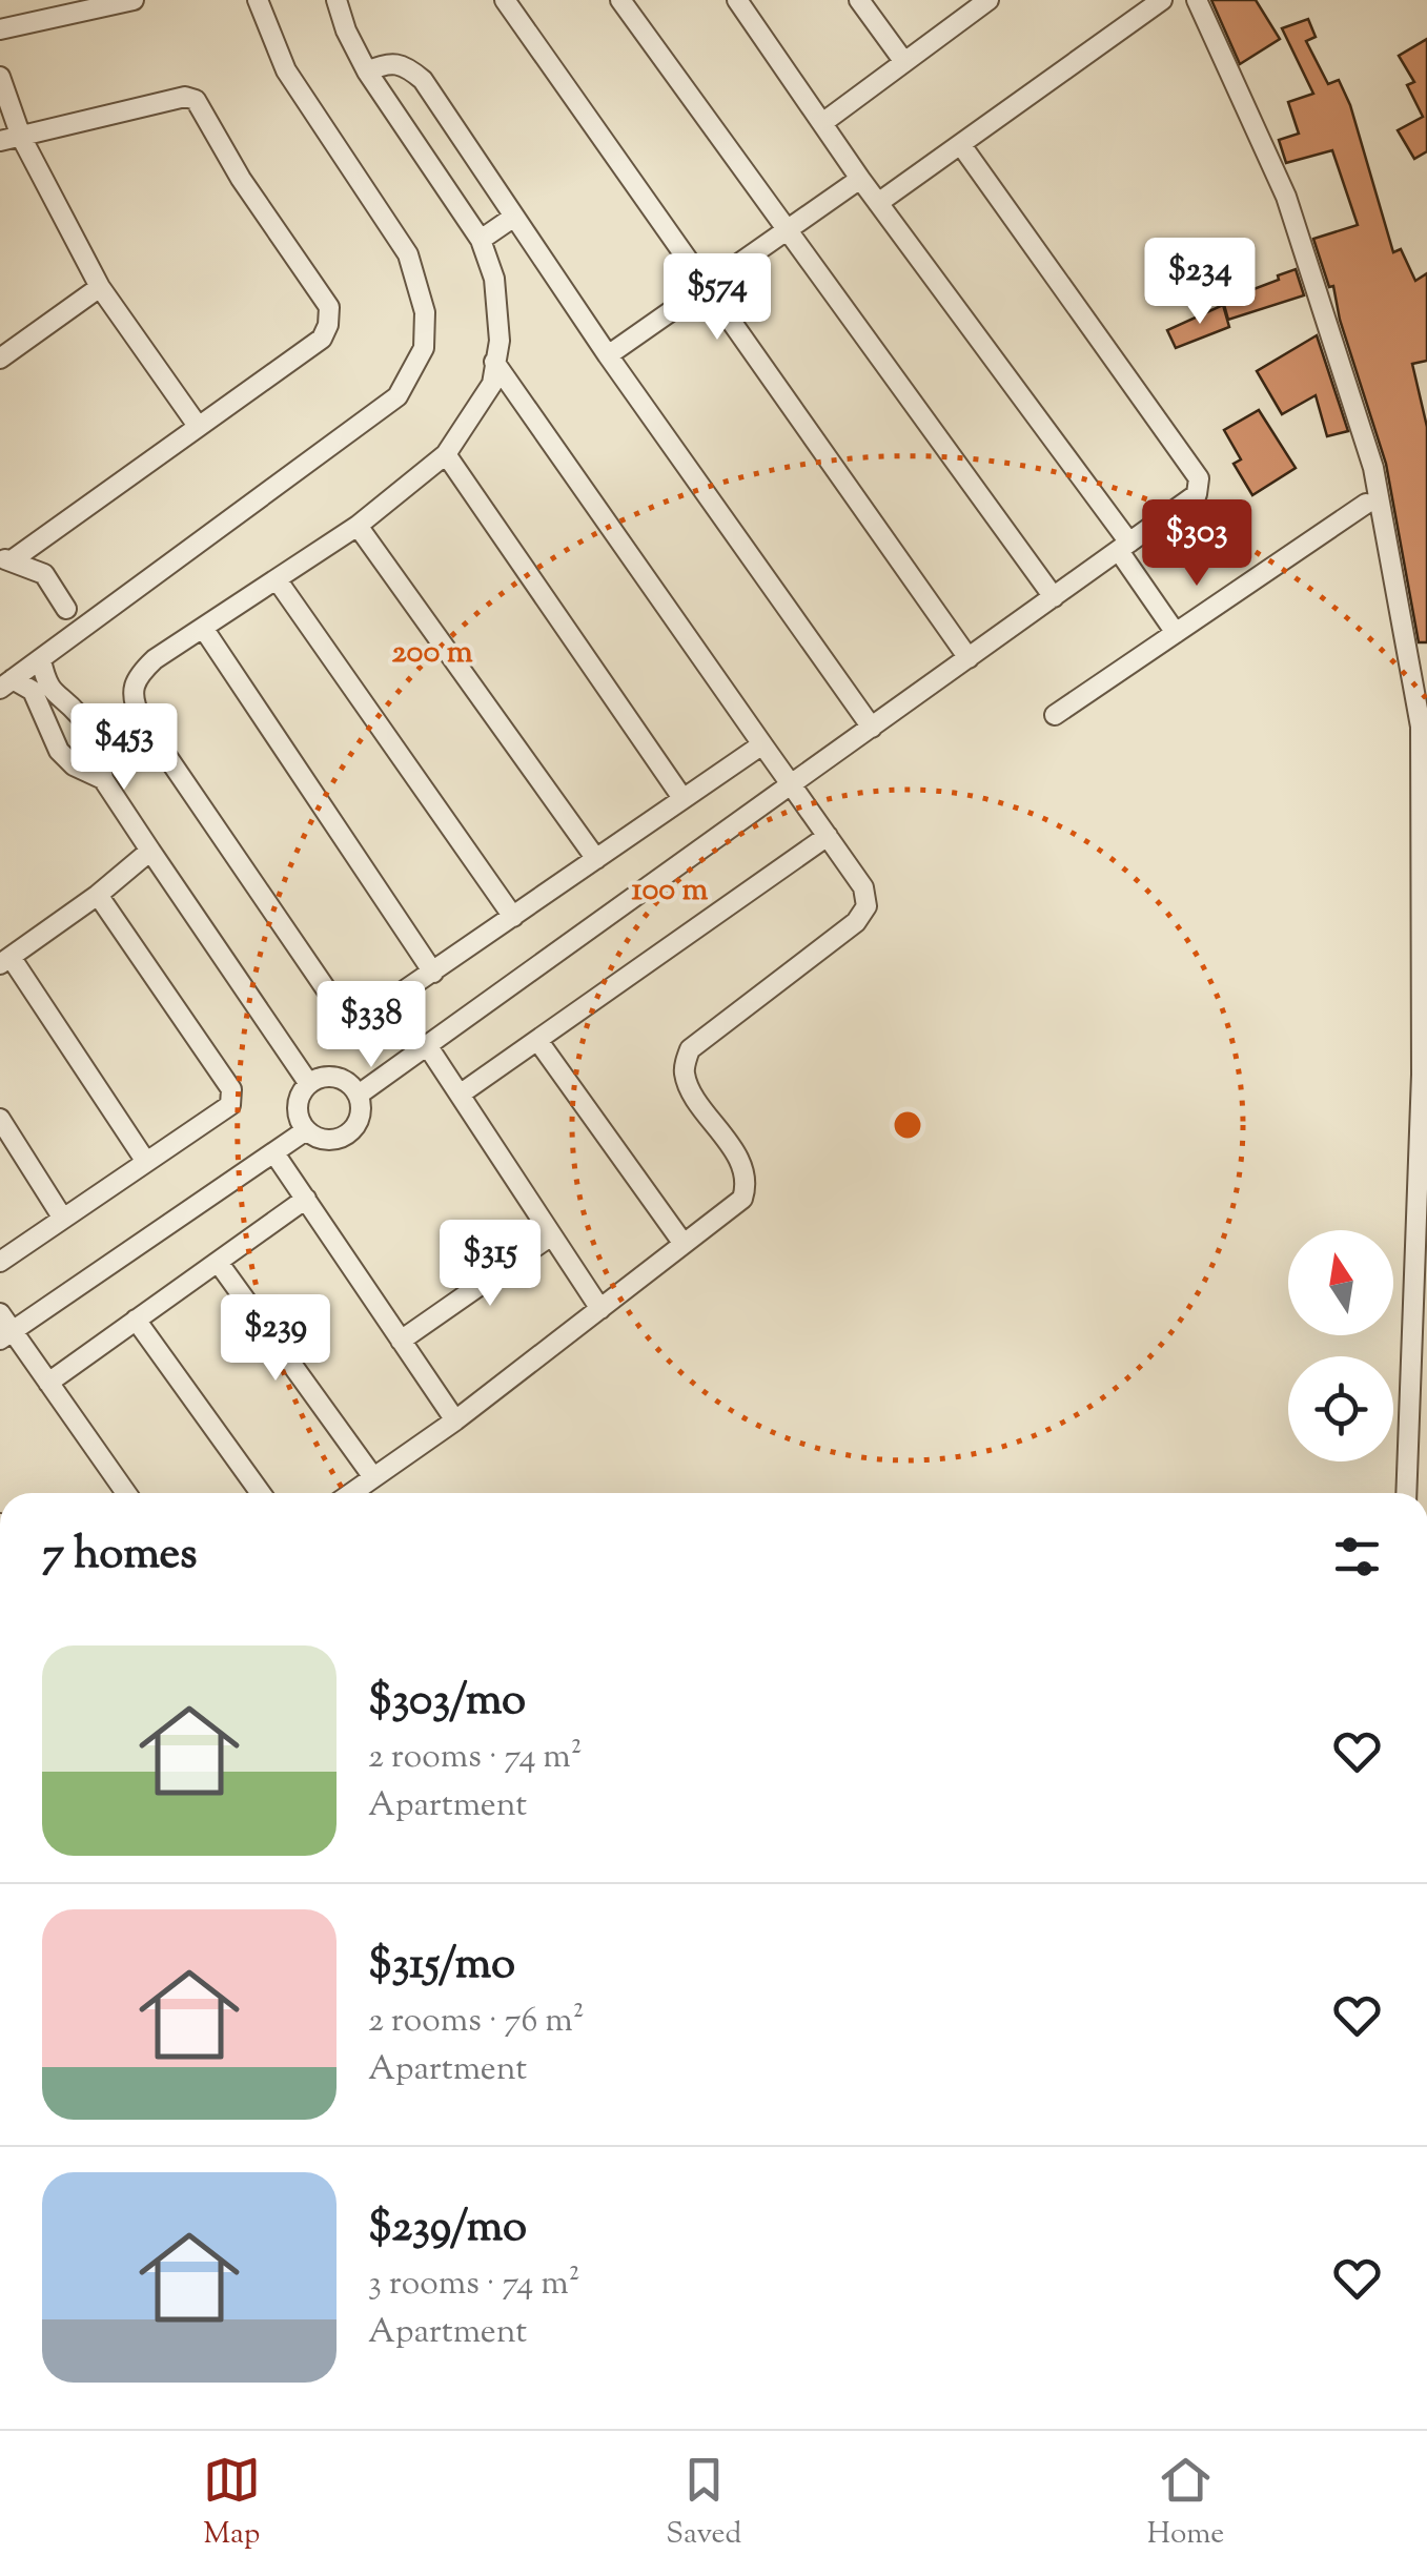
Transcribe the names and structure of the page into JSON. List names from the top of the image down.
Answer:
{
  "north": "top",
  "page": {
    "price": [
      "$234",
      "$574",
      "$303",
      "$453",
      "$338",
      "$315",
      "$239"
    ],
    "heading": "7 homes",
    "list": [
      {
        "name": "$303/mo",
        "note": "2 rooms · 74 m² · Apartment"
      },
      {
        "name": "$315/mo",
        "note": "2 rooms · 76 m² · Apartment"
      },
      {
        "name": "$239/mo",
        "note": "3 rooms · 74 m² · Apartment"
      }
    ],
    "tabs": ["Map", "Saved", "Home"]
  },
  "rings": ["200 m", "100 m"]
}
